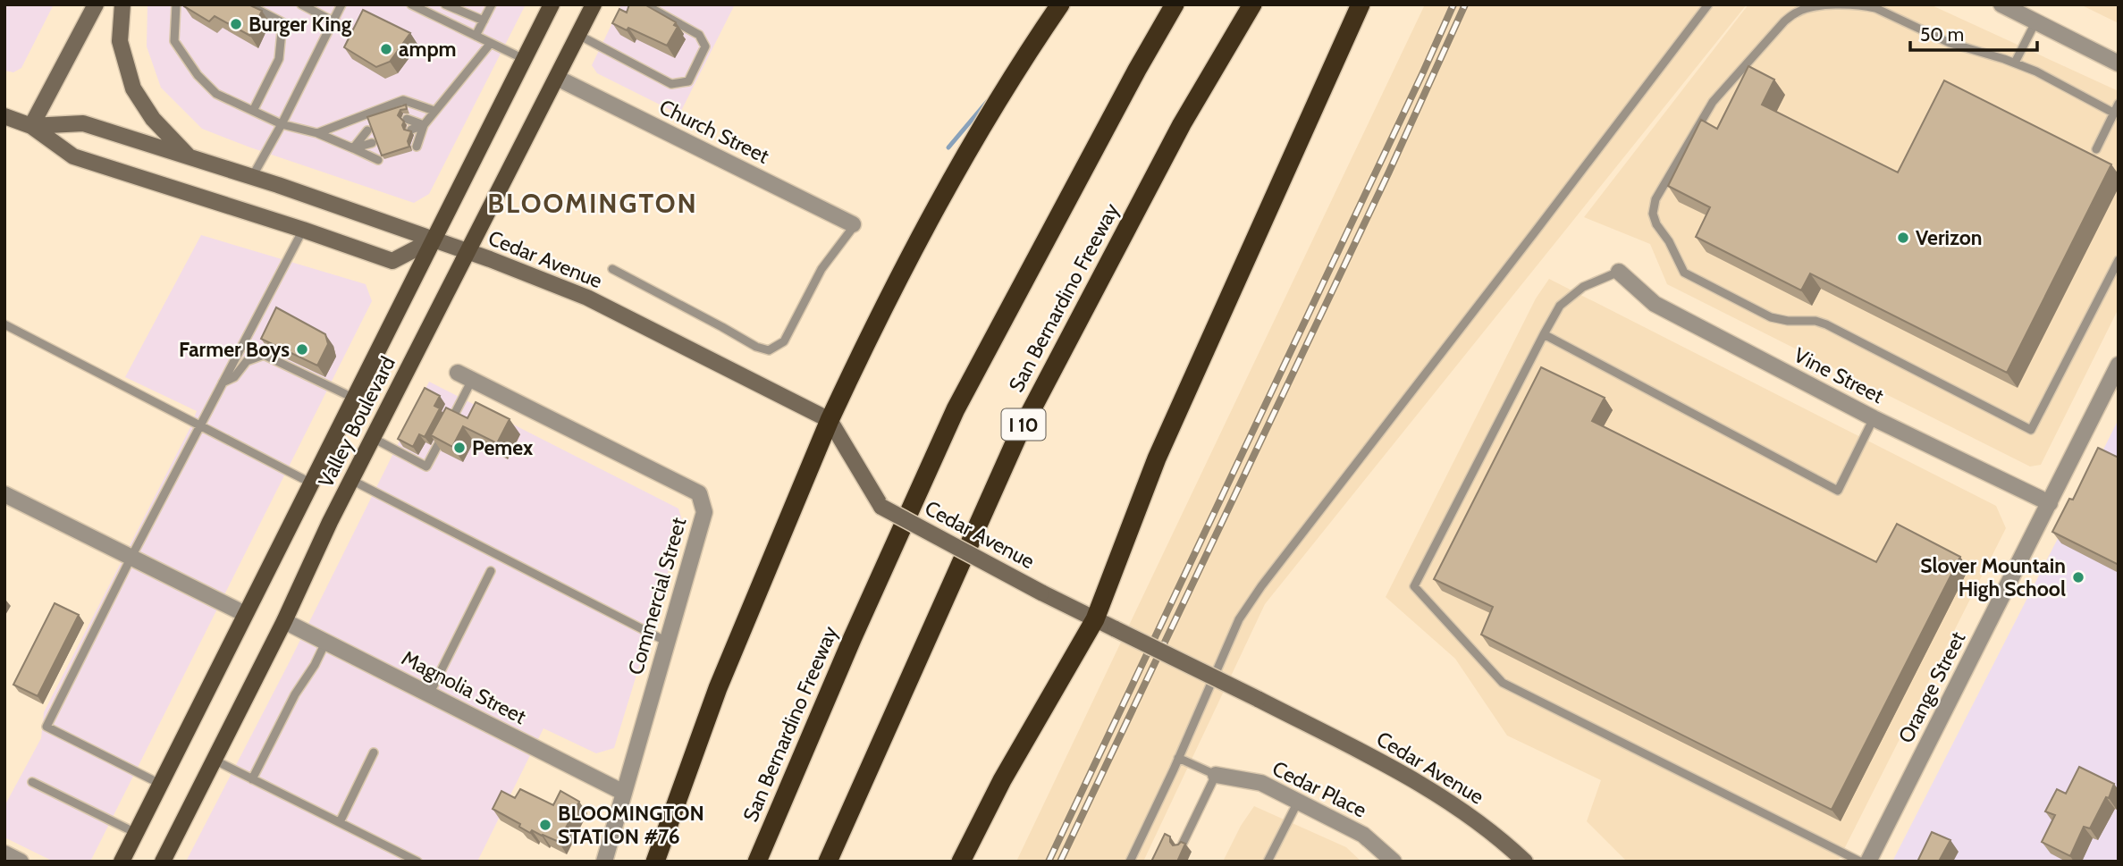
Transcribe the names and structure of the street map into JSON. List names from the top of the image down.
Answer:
{
  "streets": {
    "highway": ["San Bernardino Freeway", "I 10"],
    "main road": ["Cedar Avenue", "Valley Boulevard"],
    "street": [
      "Church Street",
      "Vine Street",
      "Commercial Street",
      "Magnolia Street",
      "Orange Street",
      "Cedar Place"
    ]
  },
  "crossings": [
    ["Church Street", "Valley Boulevard"],
    ["Cedar Avenue", "Valley Boulevard"],
    ["Vine Street", "Orange Street"],
    ["Valley Boulevard", "Magnolia Street"],
    ["Commercial Street", "Magnolia Street"]
  ],
  "districts": ["BLOOMINGTON"],
  "places": [
    "Burger King",
    "ampm",
    "Verizon",
    "Farmer Boys",
    "Pemex",
    "Slover Mountain High School",
    "BLOOMINGTON STATION #76"
  ],
  "scale_bar": "50 m"
}
